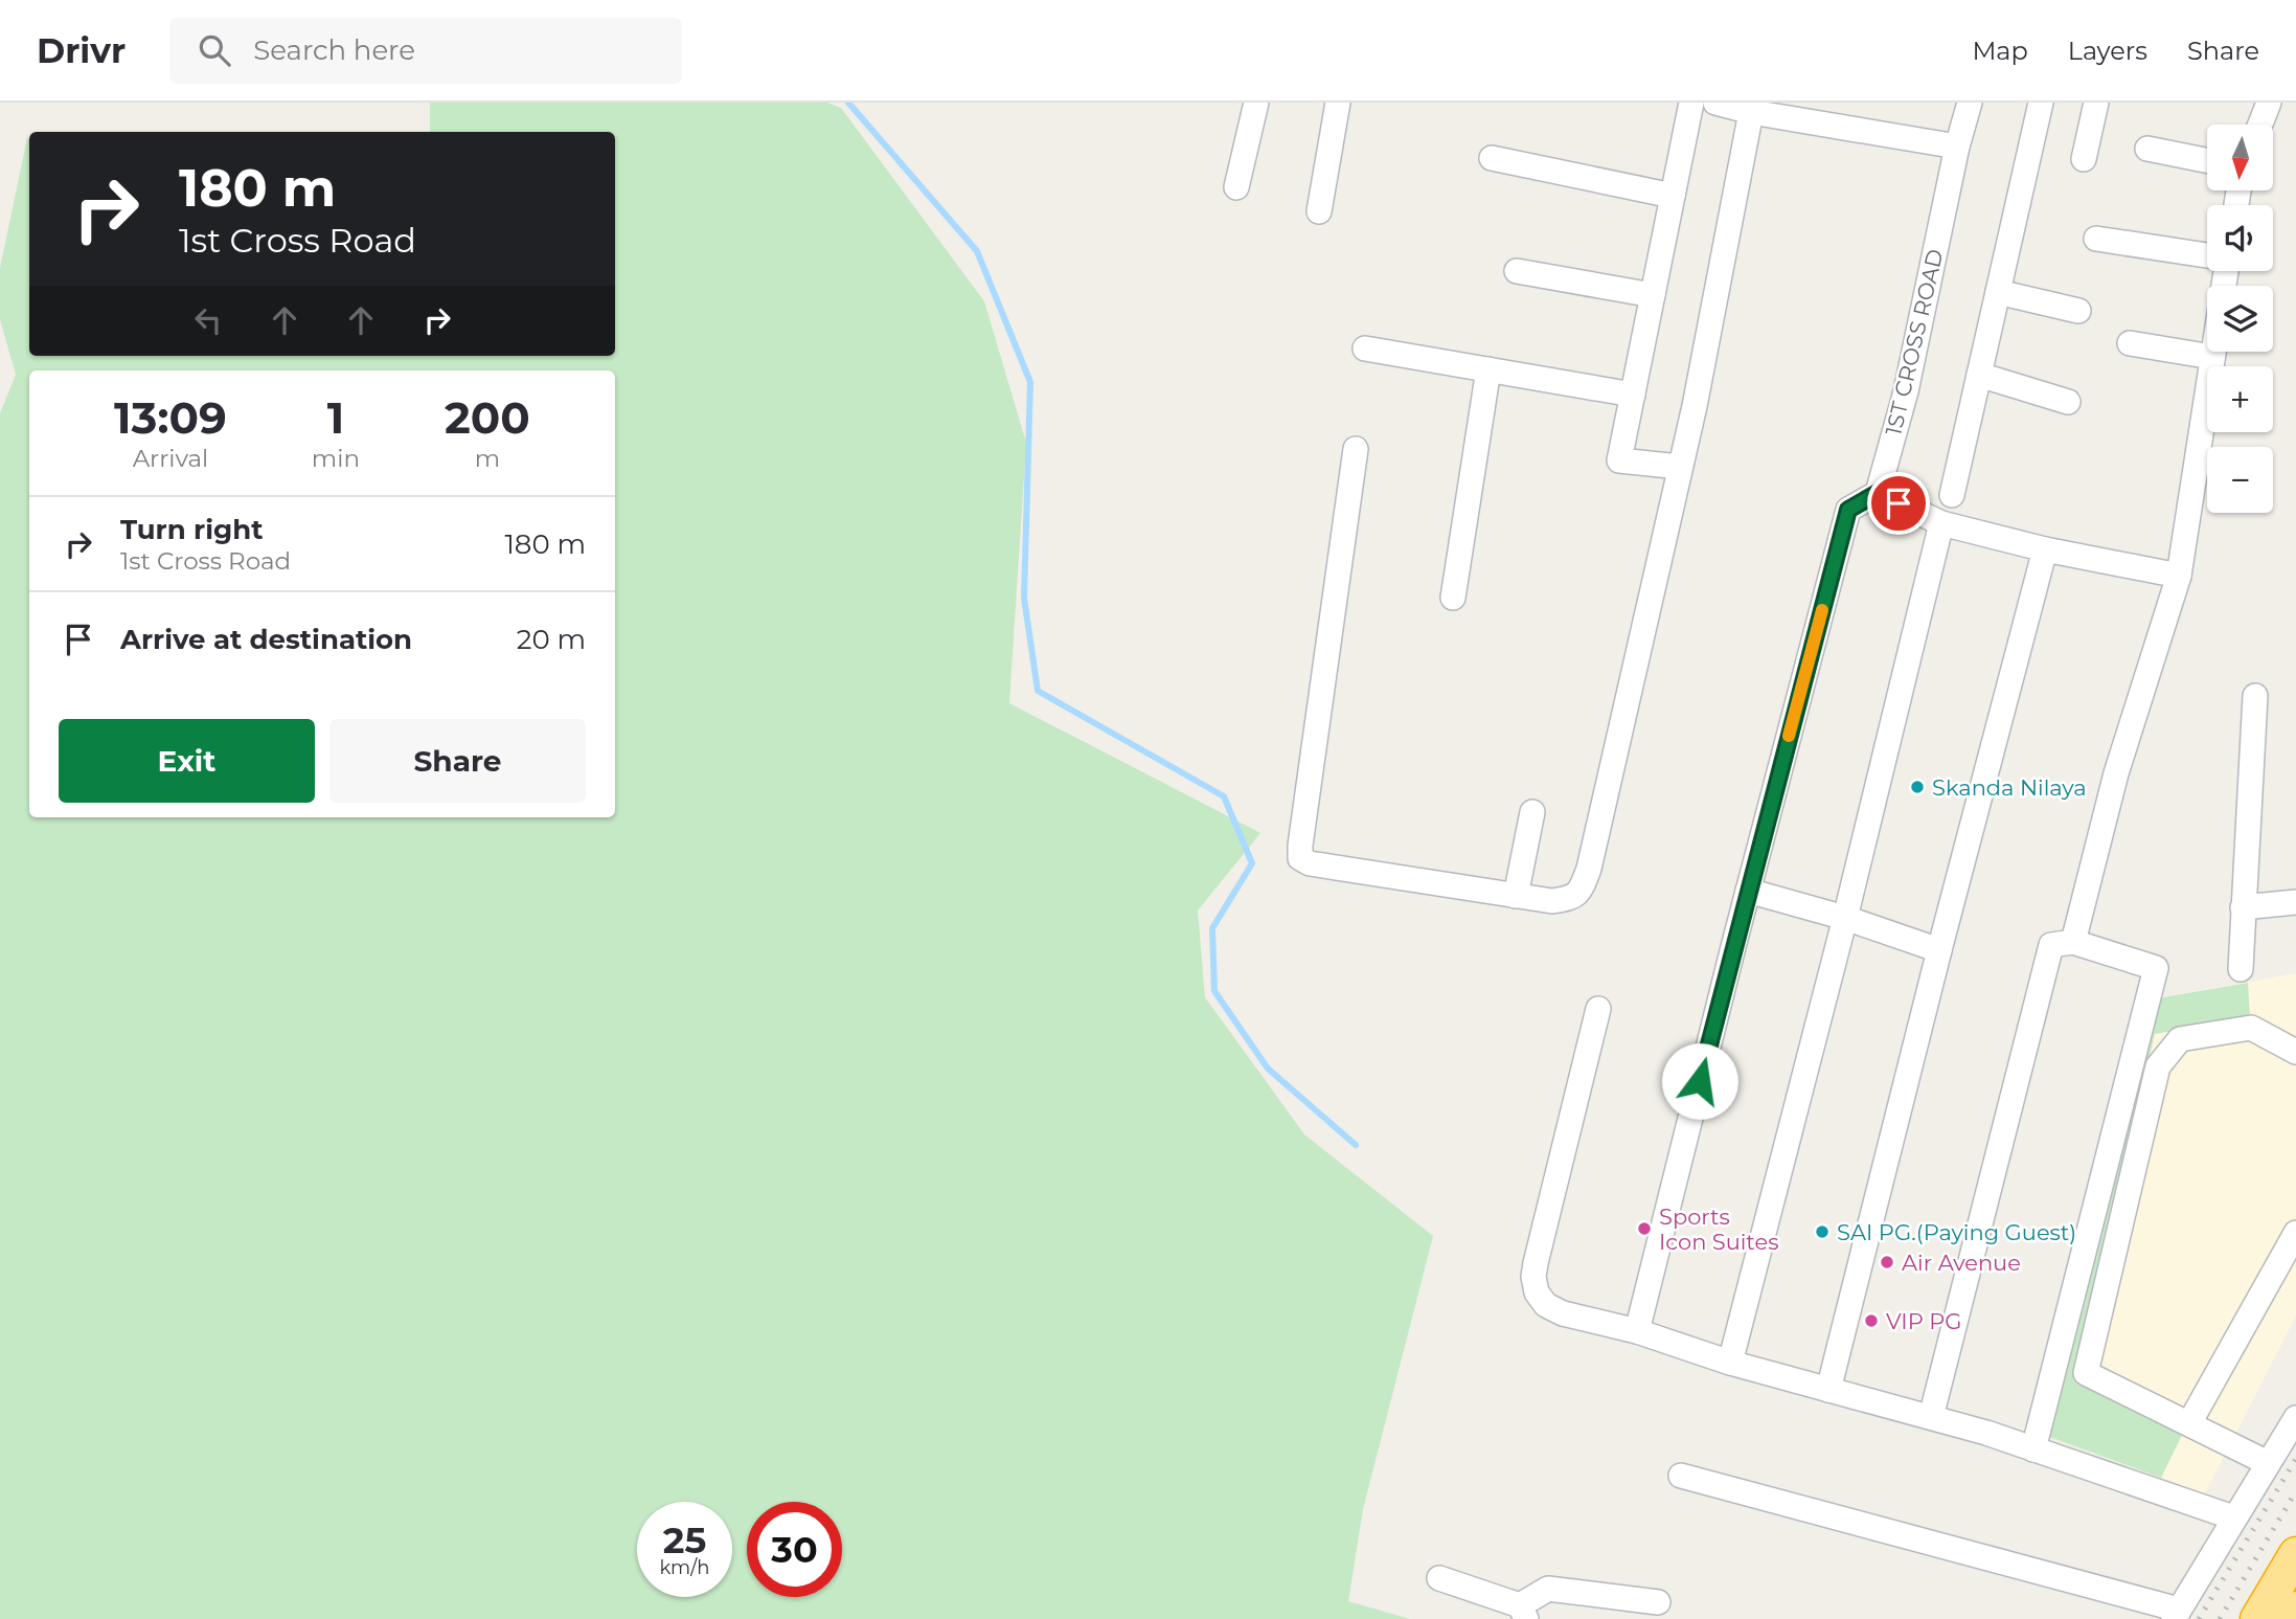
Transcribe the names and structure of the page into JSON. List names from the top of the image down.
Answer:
{
  "streets": {
    "street": ["1ST CROSS ROAD"]
  },
  "places": [
    "Skanda Nilaya",
    "Sports Icon Suites",
    "SAI PG.(Paying Guest)",
    "Air Avenue",
    "VIP PG"
  ],
  "north": "bottom",
  "page": {
    "header": "Drivr",
    "search": "Search here",
    "nav": ["Map", "Layers", "Share"],
    "map_buttons": ["+", "−"],
    "turn": ["180 m", "1st Cross Road"],
    "eta": [
      "13:09",
      "Arrival",
      "1",
      "min",
      "200",
      "m"
    ],
    "list": [
      {
        "name": "Turn right",
        "note": "1st Cross Road",
        "value": "180 m"
      },
      {
        "name": "Arrive at destination",
        "value": "20 m"
      }
    ],
    "buttons": ["Exit", "Share"],
    "speed": "25 km/h",
    "limit": "30"
  }
}
